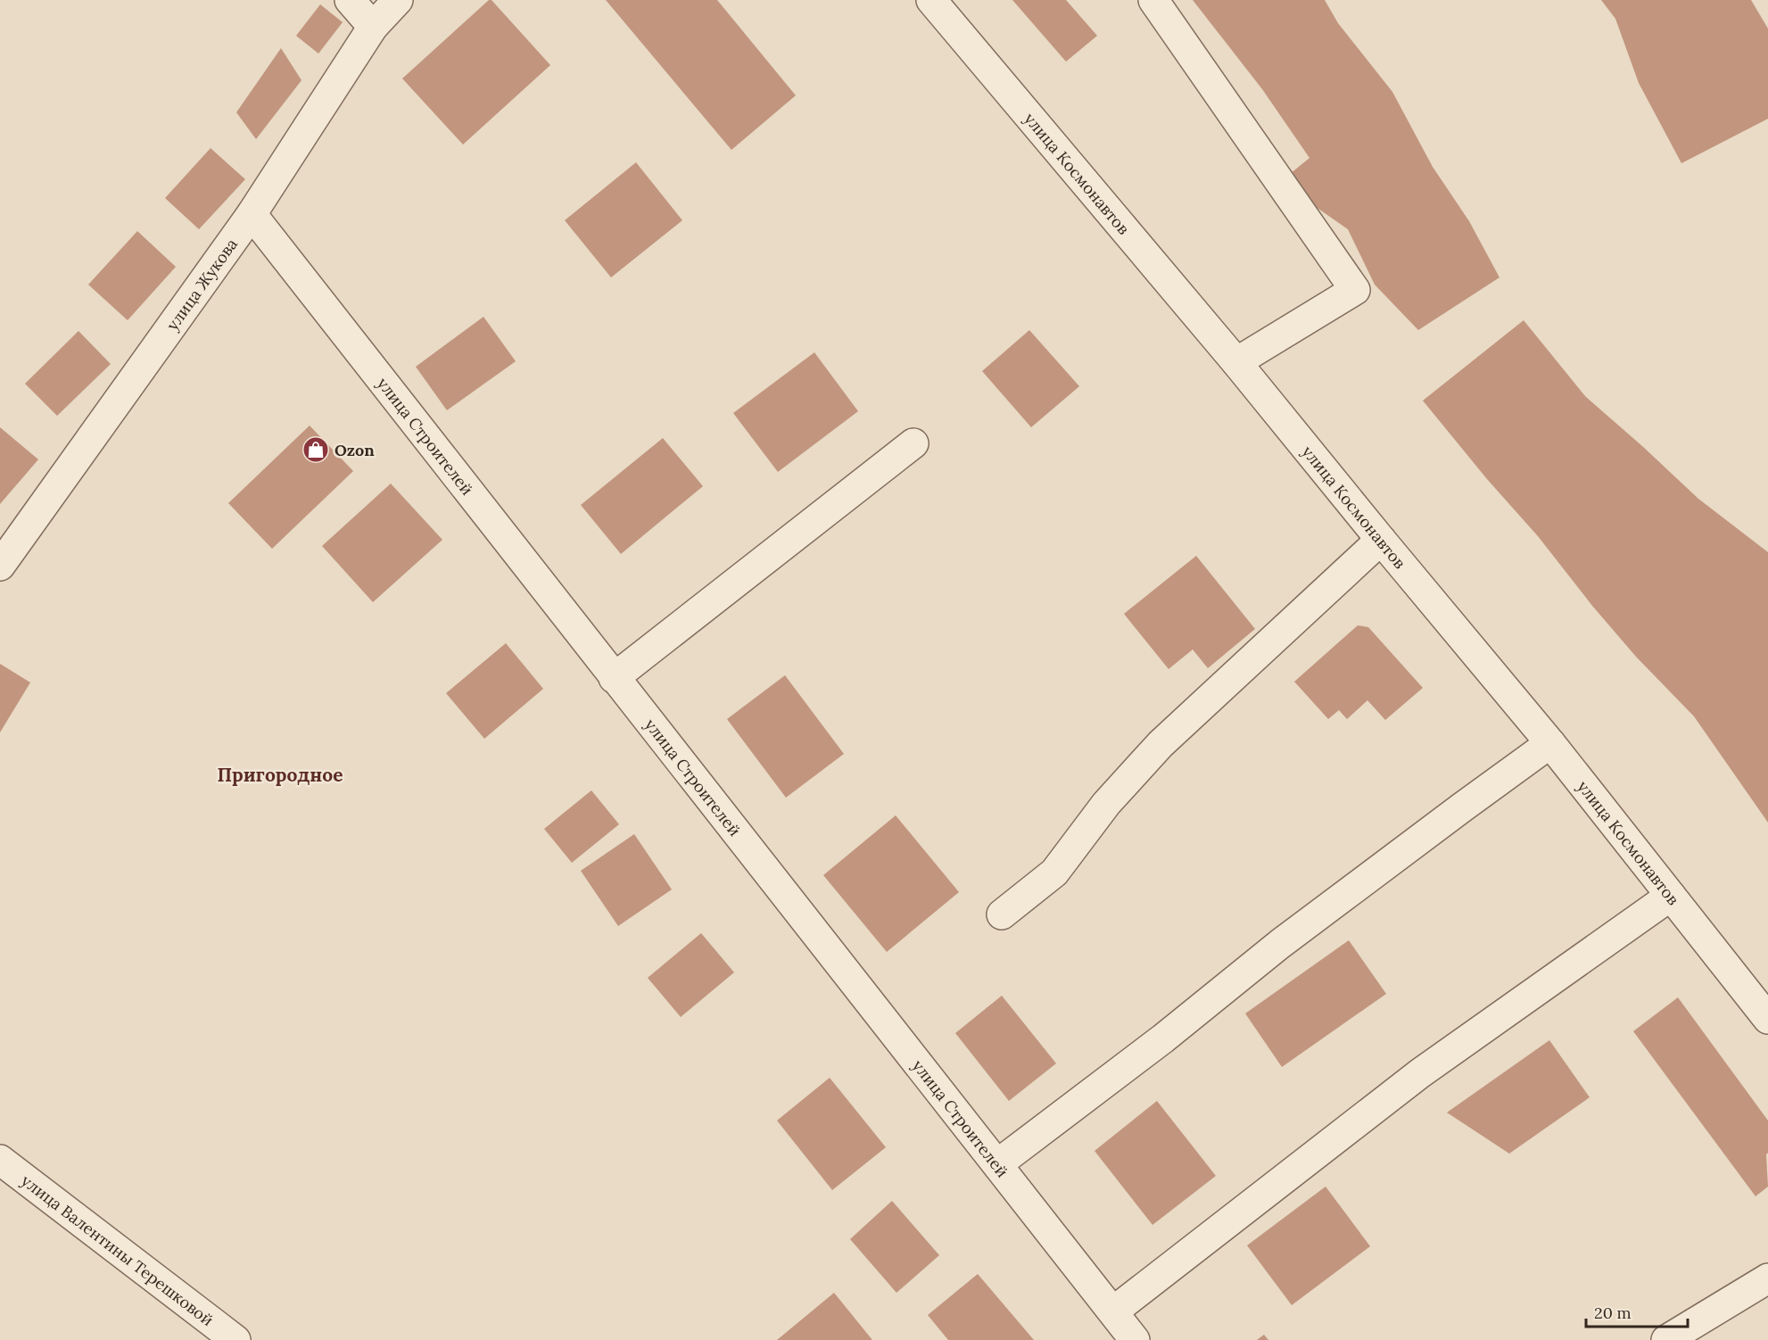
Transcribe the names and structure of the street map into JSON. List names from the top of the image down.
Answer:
{
  "streets": {
    "street": [
      "улица Космонавтов",
      "улица Жукова",
      "улица Строителей",
      "улица Валентины Терешковой"
    ]
  },
  "crossings": [
    ["улица Жукова", "улица Строителей"]
  ],
  "districts": ["Пригородное"],
  "places": {
    "shop": ["Ozon"]
  },
  "scale_bar": "20 m"
}
